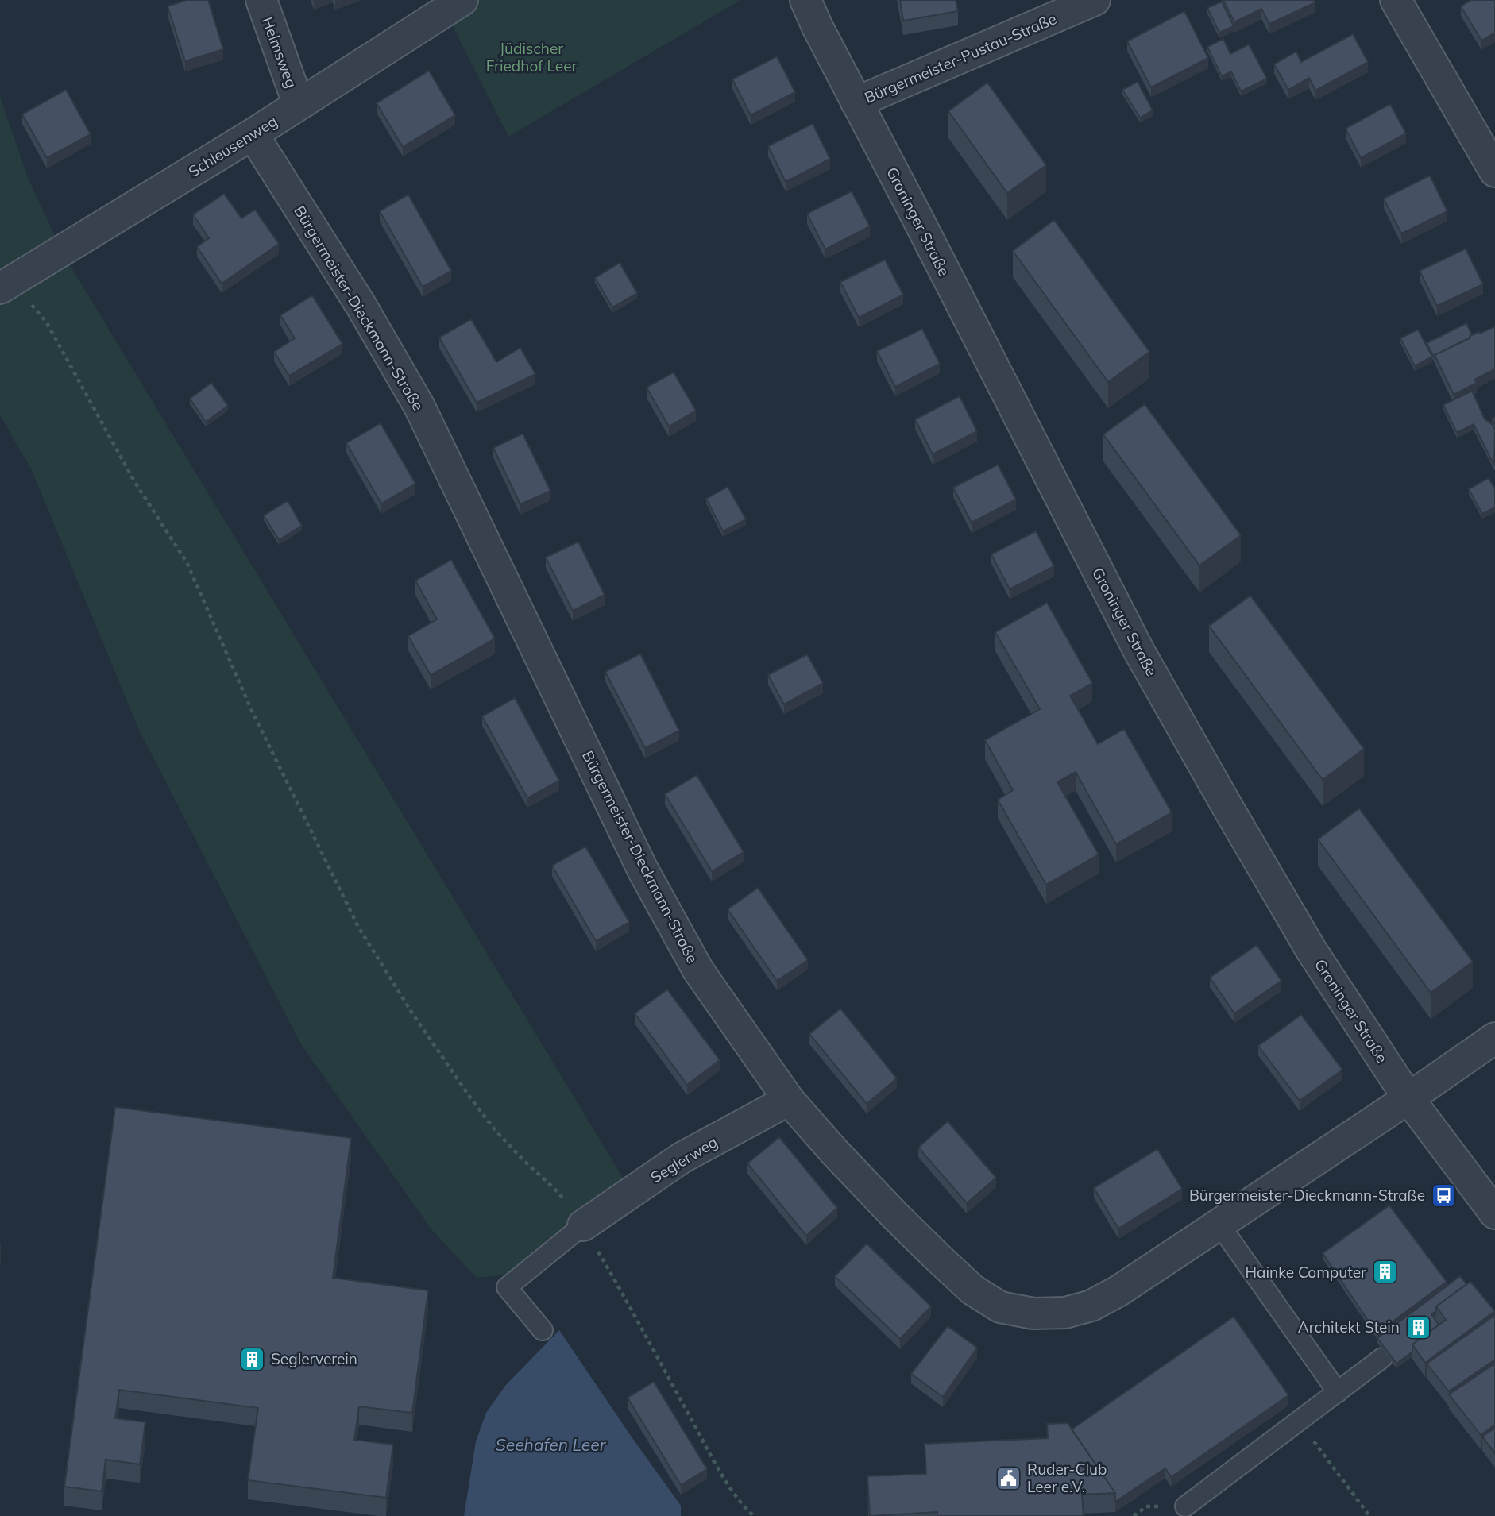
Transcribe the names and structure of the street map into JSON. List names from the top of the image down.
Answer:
{
  "streets": {
    "street": [
      "Helmsweg",
      "Bürgermeister-Pustau-Straße",
      "Schleusenweg",
      "Groninger Straße",
      "Bürgermeister-Dieckmann-Straße",
      "Seglerweg"
    ]
  },
  "crossings": [
    ["Helmsweg", "Schleusenweg"],
    ["Bürgermeister-Pustau-Straße", "Groninger Straße"],
    ["Schleusenweg", "Bürgermeister-Dieckmann-Straße"],
    ["Groninger Straße", "Bürgermeister-Dieckmann-Straße"],
    ["Bürgermeister-Dieckmann-Straße", "Seglerweg"]
  ],
  "water": ["Seehafen Leer"],
  "parks": ["Jüdischer Friedhof Leer"],
  "places": {
    "bus stop": ["Bürgermeister-Dieckmann-Straße"],
    "building": ["Hainke Computer", "Architekt Stein", "Seglerverein"],
    "public building": ["Ruder-Club Leer e.V."]
  }
}
